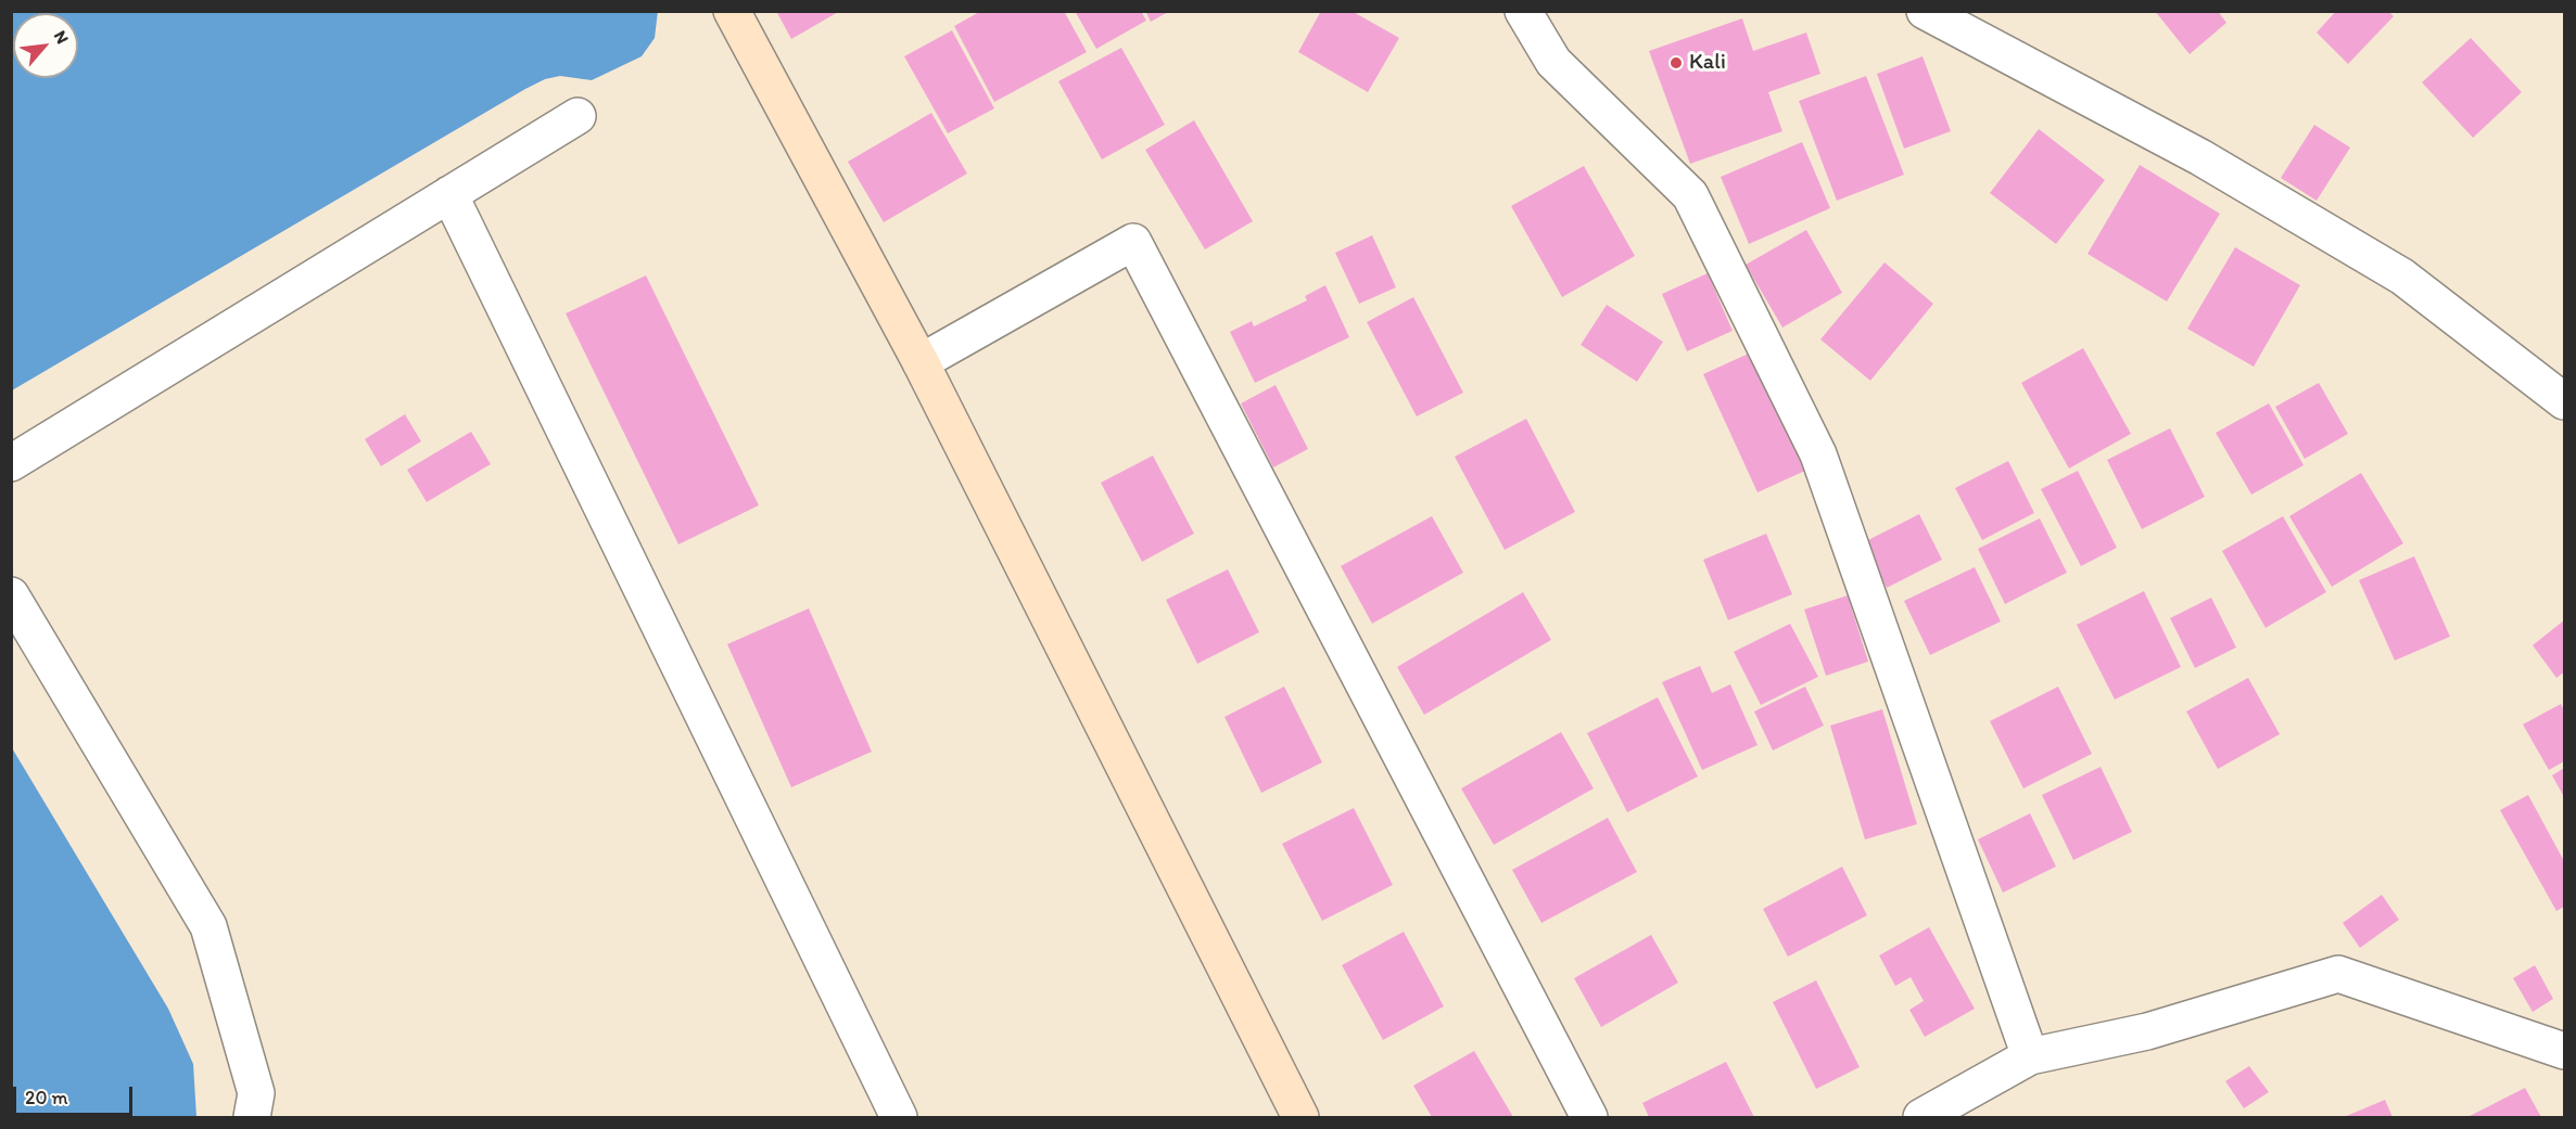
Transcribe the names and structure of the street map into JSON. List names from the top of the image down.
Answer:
{
  "places": ["Kali"],
  "scale_bar": "20 m",
  "north": "top right"
}
